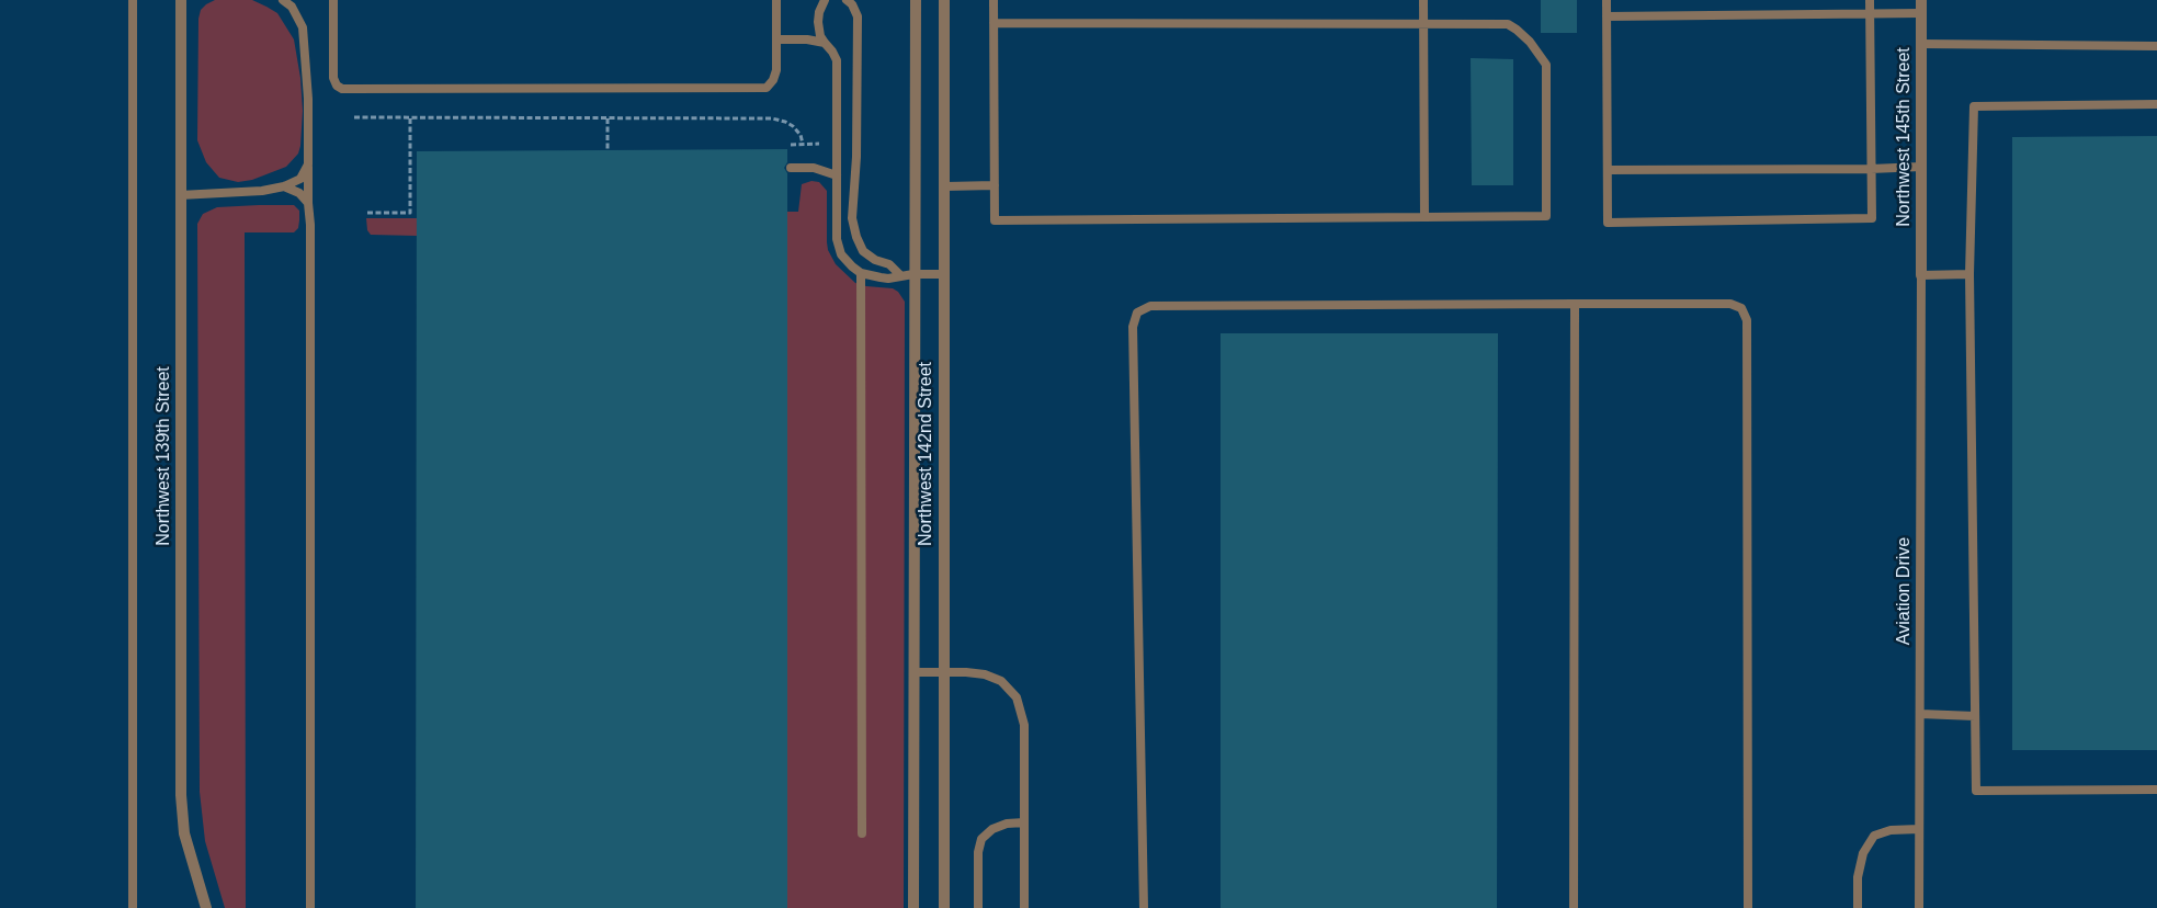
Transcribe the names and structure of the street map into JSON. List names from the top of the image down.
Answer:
{
  "streets": {
    "street": ["Northwest 145th Street", "Northwest 142nd Street", "Northwest 139th Street"],
    "lane": ["Aviation Drive"]
  },
  "crossings": [
    ["Northwest 145th Street", "Aviation Drive"]
  ]
}
